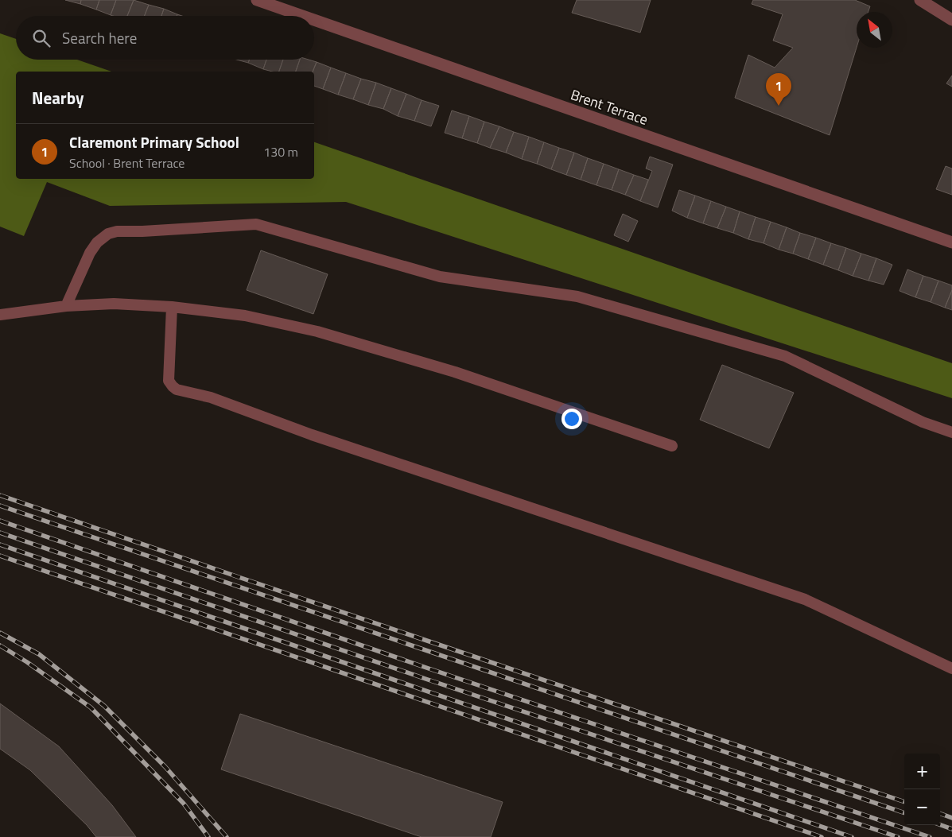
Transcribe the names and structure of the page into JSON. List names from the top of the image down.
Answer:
{
  "streets": {
    "street": ["Brent Terrace"]
  },
  "north": "top left",
  "page": {
    "search": "Search here",
    "heading": "Nearby",
    "pins": "1",
    "list": [
      {
        "mark": "1",
        "name": "Claremont Primary School",
        "note": "School · Brent Terrace",
        "value": "130 m"
      }
    ],
    "map_buttons": ["+", "−"]
  }
}
